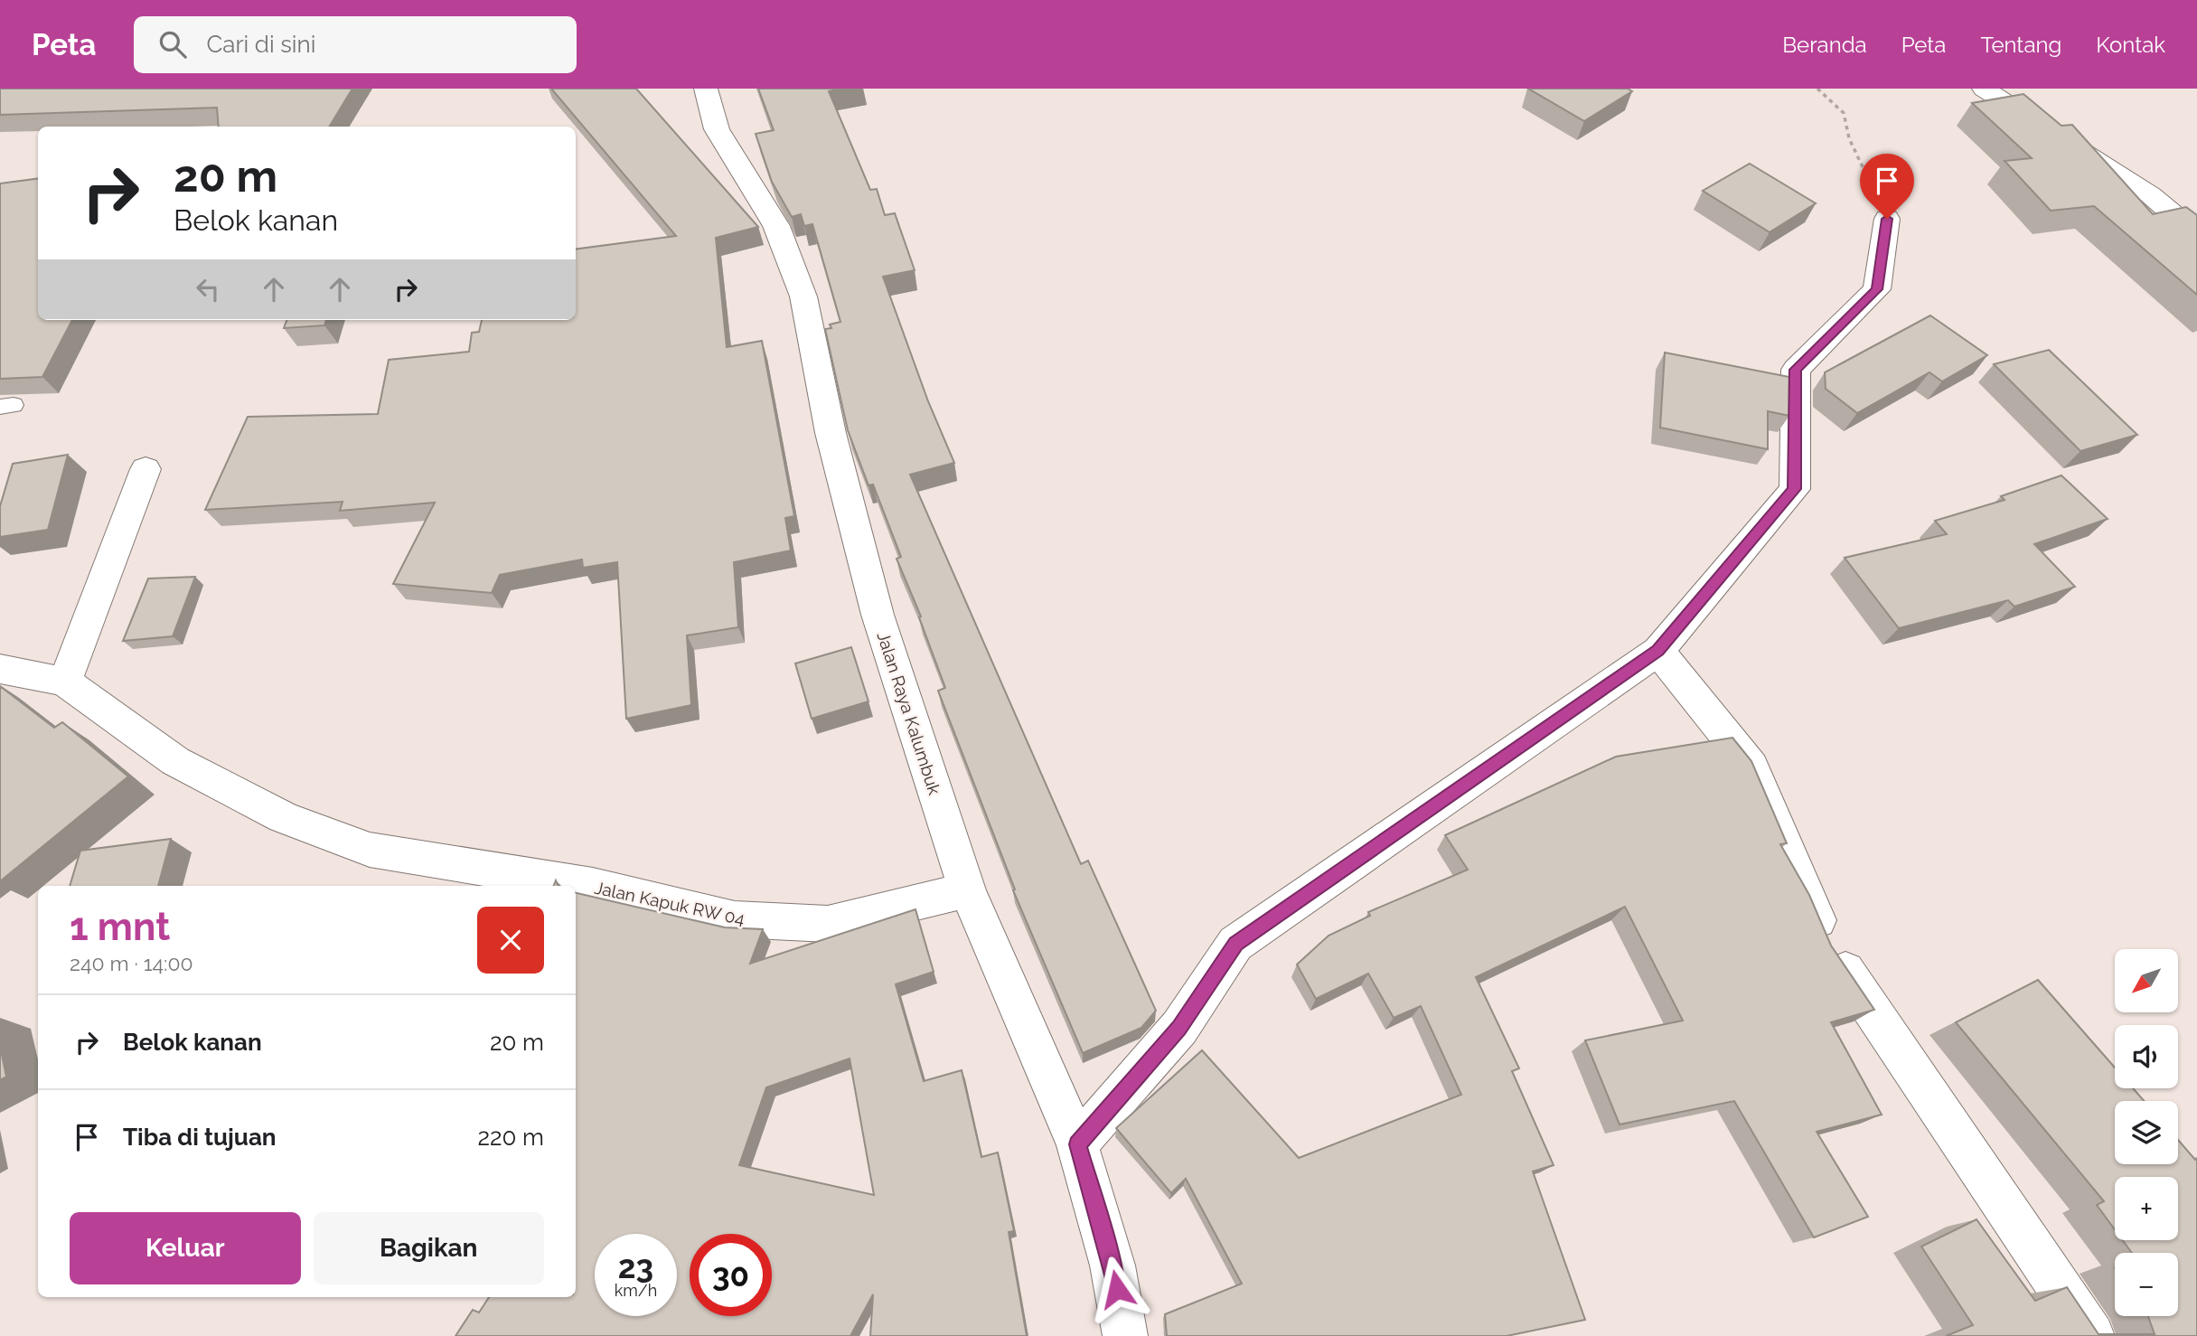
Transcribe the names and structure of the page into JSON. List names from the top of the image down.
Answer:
{
  "streets": {
    "street": ["Jalan Raya Kalumbuk", "Jalan Kapuk RW 04"]
  },
  "crossings": [
    ["Jalan Raya Kalumbuk", "Jalan Kapuk RW 04"]
  ],
  "north": "bottom left",
  "page": {
    "header": "Peta",
    "search": "Cari di sini",
    "nav": [
      "Beranda",
      "Peta",
      "Tentang",
      "Kontak"
    ],
    "turn": ["20 m", "Belok kanan"],
    "heading": ["1 mnt", "240 m · 14:00"],
    "map_buttons": ["+", "−"],
    "list": [
      {
        "name": "Belok kanan",
        "value": "20 m"
      },
      {
        "name": "Tiba di tujuan",
        "value": "220 m"
      }
    ],
    "buttons": ["Keluar", "Bagikan"],
    "speed": "23 km/h",
    "limit": "30"
  }
}
